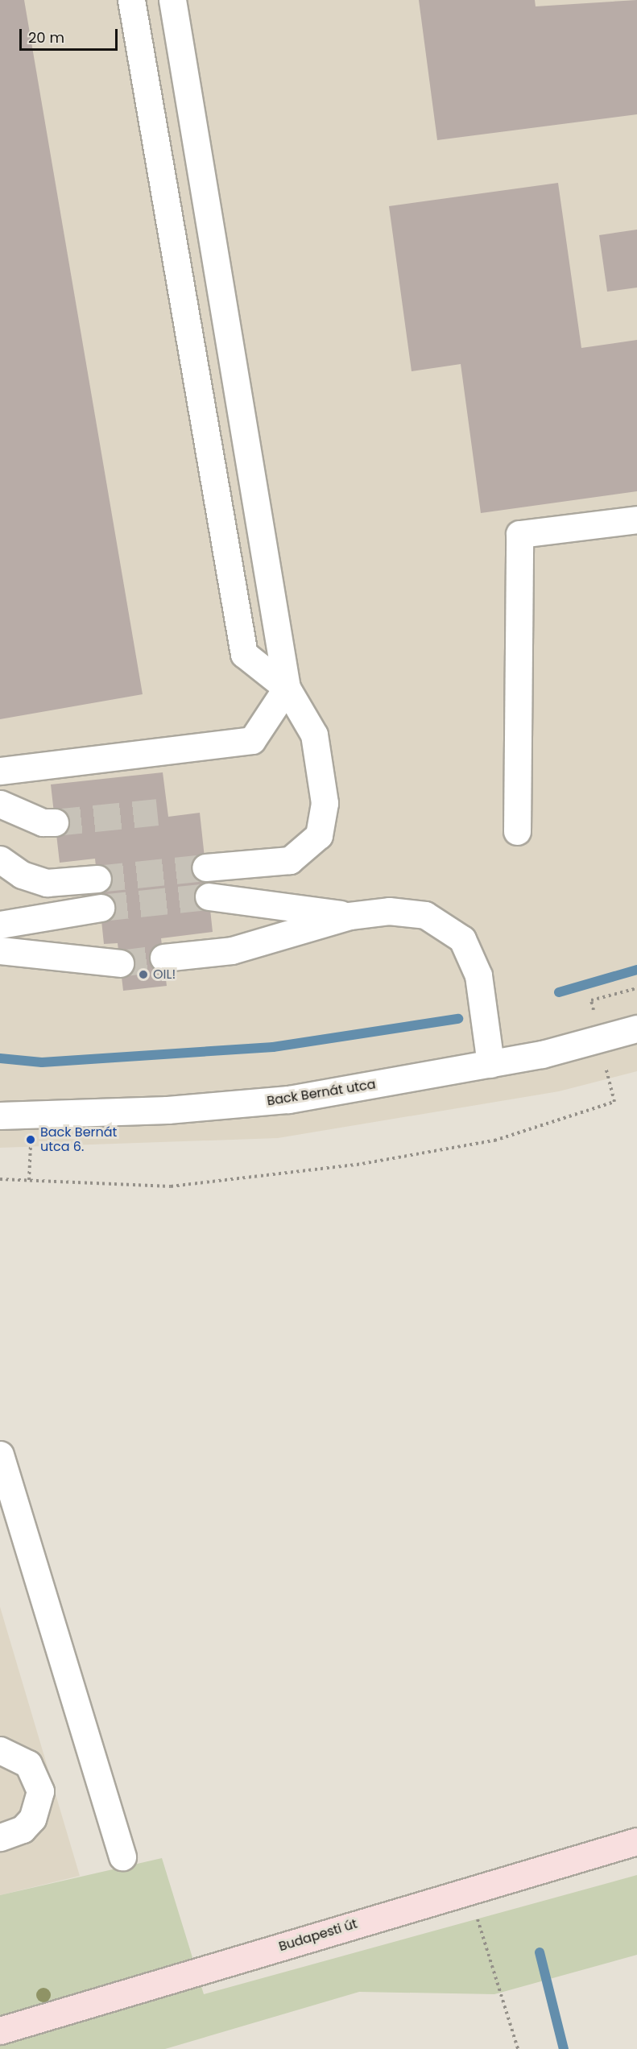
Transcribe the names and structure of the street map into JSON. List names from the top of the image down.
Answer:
{
  "streets": {
    "main road": ["Budapesti út"],
    "street": ["Back Bernát utca"]
  },
  "places": ["OIL!", "Back Bernát utca 6."],
  "scale_bar": "20 m"
}
